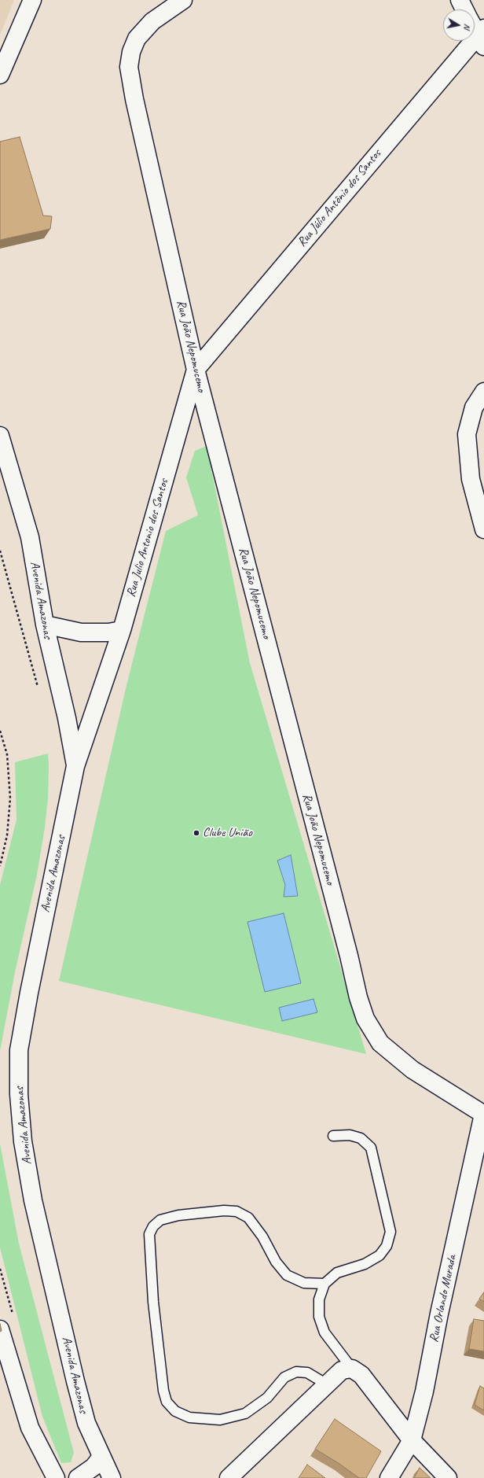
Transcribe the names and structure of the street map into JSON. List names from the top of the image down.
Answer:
{
  "streets": {
    "street": [
      "Rua Júlio Antônio dos Santos",
      "Rua João Nepomucemo",
      "Rua Julio Antonio dos Santos",
      "Avenida Amazonas",
      "Rua Orlando Murada"
    ]
  },
  "crossings": [
    ["Rua Júlio Antônio dos Santos", "Rua João Nepomucemo"],
    ["Rua Júlio Antônio dos Santos", "Rua Julio Antonio dos Santos"],
    ["Rua João Nepomucemo", "Rua Julio Antonio dos Santos"],
    ["Rua João Nepomucemo", "Rua Orlando Murada"],
    ["Rua Julio Antonio dos Santos", "Avenida Amazonas"]
  ],
  "places": ["Clube União"],
  "north": "right"
}
